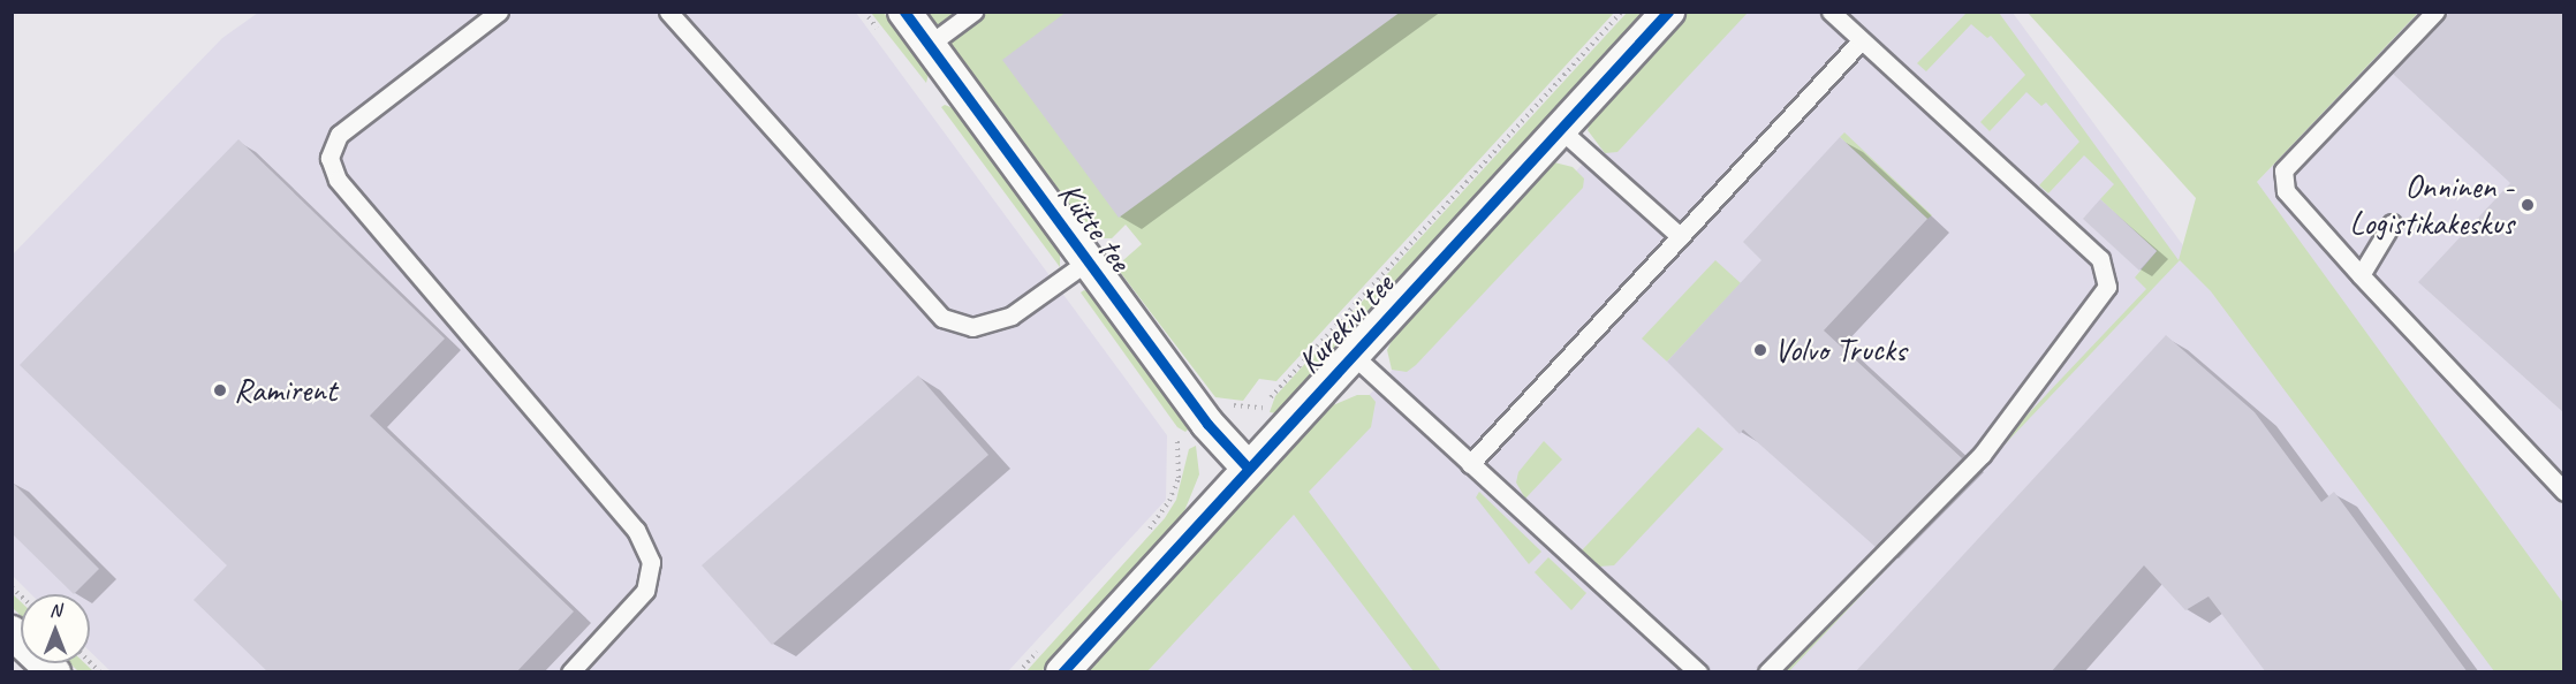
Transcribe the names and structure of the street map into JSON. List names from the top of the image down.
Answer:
{
  "streets": {
    "street": ["Kütte tee", "Kurekivi tee"]
  },
  "crossings": [
    ["Kütte tee", "Kurekivi tee"]
  ],
  "places": ["Onninen - Logistikakeskus", "Volvo Trucks", "Ramirent"],
  "north": "top"
}
